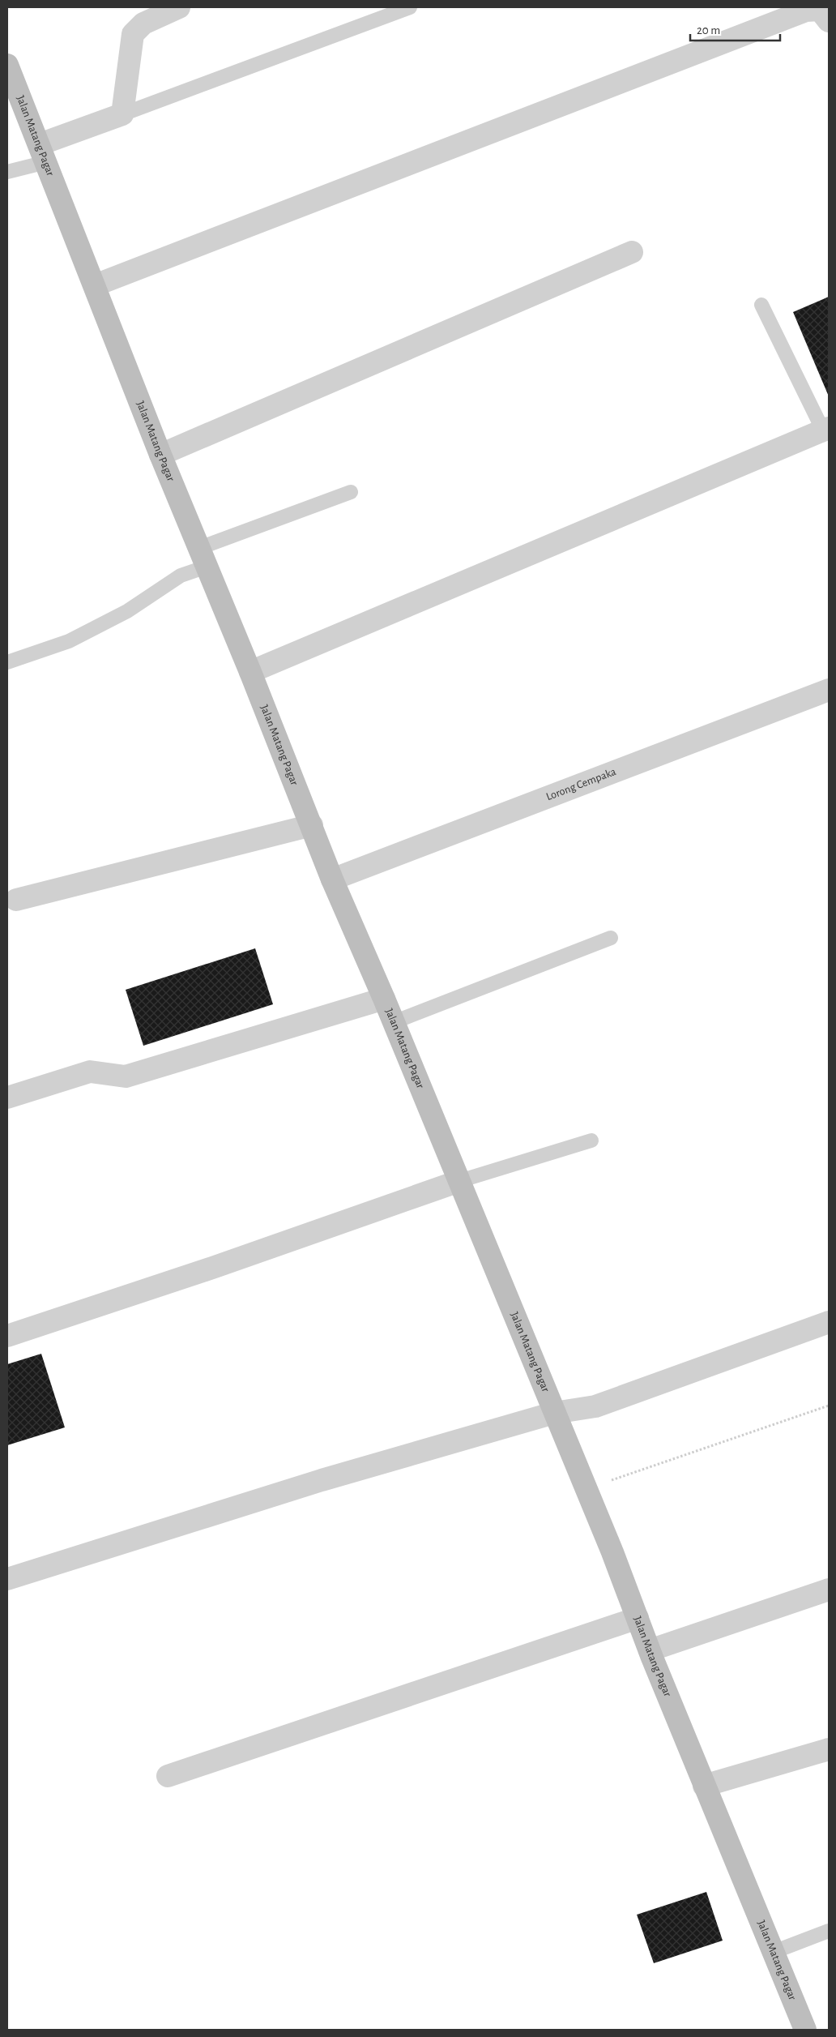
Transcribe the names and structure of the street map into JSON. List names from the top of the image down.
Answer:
{
  "streets": {
    "main road": ["Jalan Matang Pagar"],
    "street": ["Lorong Cempaka"]
  },
  "crossings": [
    ["Jalan Matang Pagar", "Lorong Cempaka"]
  ],
  "scale_bar": "20 m"
}
